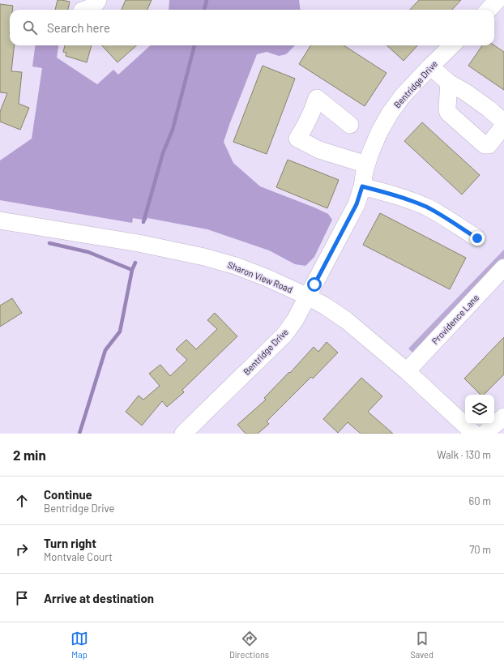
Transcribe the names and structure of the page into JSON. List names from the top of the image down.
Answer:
{
  "streets": {
    "street": ["Bentridge Drive", "Sharon View Road", "Providence Lane"]
  },
  "crossings": [
    ["Bentridge Drive", "Sharon View Road"],
    ["Sharon View Road", "Providence Lane"]
  ],
  "page": {
    "search": "Search here",
    "heading": ["2 min", "Walk · 130 m"],
    "list": [
      ["Continue", "Bentridge Drive", "60 m"],
      ["Turn right", "Montvale Court", "70 m"],
      "Arrive at destination"
    ],
    "nav": ["Map", "Directions", "Saved"]
  }
}
